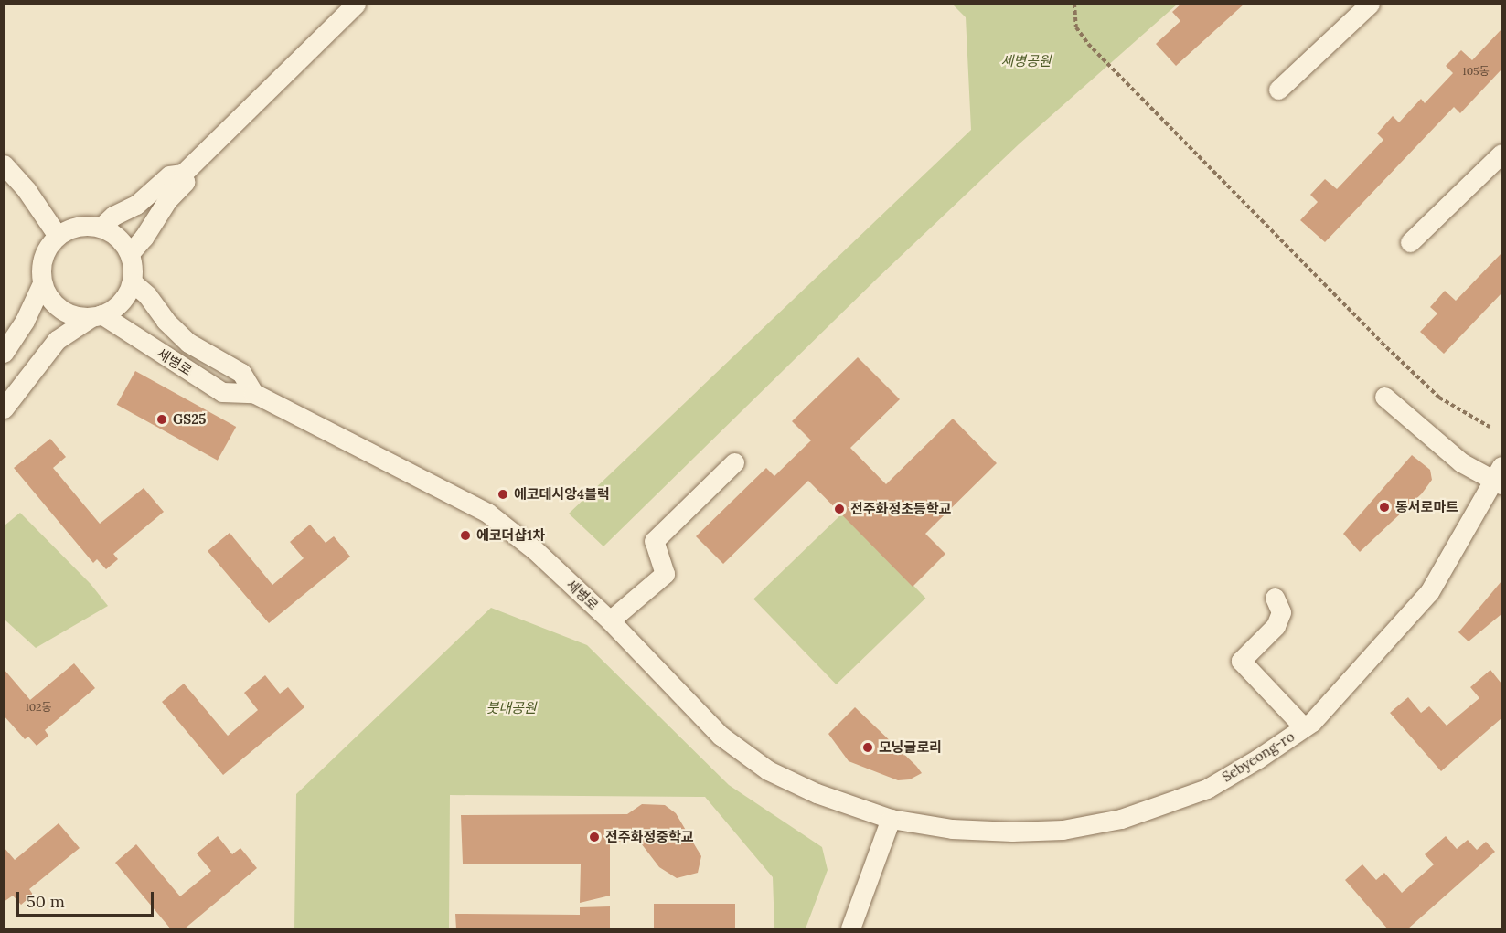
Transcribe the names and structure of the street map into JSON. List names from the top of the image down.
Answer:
{
  "streets": {
    "street": ["세병로", "Sebyeong-ro"]
  },
  "crossings": [
    ["세병로", "Sebyeong-ro"]
  ],
  "parks": ["세병공원", "붓내공원"],
  "places": [
    "GS25",
    "에코데시앙4블럭",
    "동서로마트",
    "전주화정초등학교",
    "에코더샵1차",
    "모닝글로리",
    "전주화정중학교"
  ],
  "house_numbers": ["105동", "102동"],
  "scale_bar": "50 m"
}
